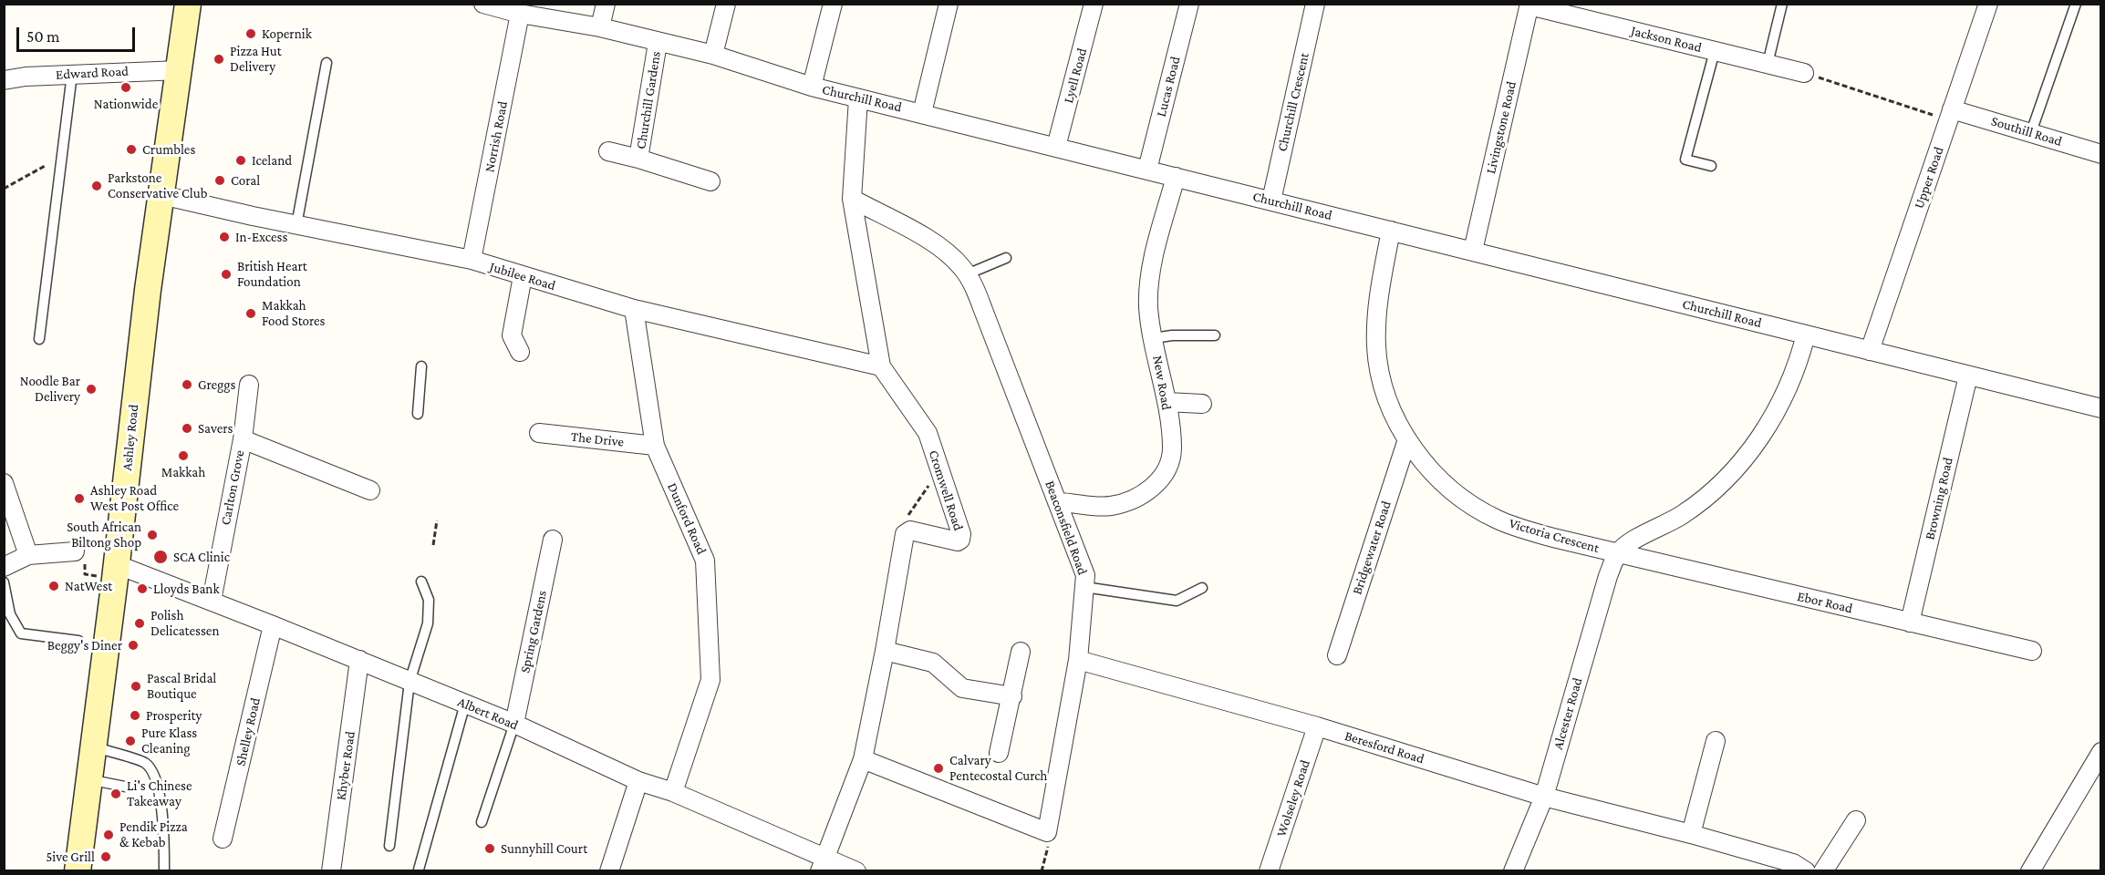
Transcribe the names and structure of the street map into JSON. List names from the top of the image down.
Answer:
{
  "streets": {
    "main road": ["Ashley Road"],
    "street": [
      "Jackson Road",
      "Edward Road",
      "Lyell Road",
      "Lucas Road",
      "Churchill Road",
      "Churchill Gardens",
      "Churchill Crescent",
      "Livingstone Road",
      "Southill Road",
      "Norrish Road",
      "Upper Road",
      "Jubilee Road",
      "New Road",
      "The Drive",
      "Carlton Grove",
      "Cromwell Road",
      "Browning Road",
      "Dunford Road",
      "Beaconsfield Road",
      "Victoria Crescent",
      "Bridgewater Road",
      "Ebor Road",
      "Spring Gardens",
      "Albert Road",
      "Alcester Road",
      "Shelley Road",
      "Beresford Road",
      "Khyber Road",
      "Wolseley Road"
    ]
  },
  "crossings": [
    ["Jackson Road", "Livingstone Road"],
    ["Edward Road", "Ashley Road"],
    ["Lyell Road", "Churchill Road"],
    ["Lucas Road", "Churchill Road"],
    ["Churchill Road", "Churchill Gardens"],
    ["Churchill Road", "Churchill Crescent"],
    ["Churchill Road", "Livingstone Road"],
    ["Churchill Road", "Norrish Road"],
    ["Churchill Road", "Upper Road"],
    ["Churchill Road", "New Road"],
    ["Churchill Road", "Cromwell Road"],
    ["Churchill Road", "Browning Road"],
    ["Churchill Road", "Victoria Crescent"],
    ["Southill Road", "Upper Road"],
    ["Norrish Road", "Jubilee Road"],
    ["Jubilee Road", "Ashley Road"],
    ["Jubilee Road", "Cromwell Road"],
    ["Jubilee Road", "Dunford Road"],
    ["New Road", "Beaconsfield Road"],
    ["Ashley Road", "Albert Road"],
    ["The Drive", "Dunford Road"],
    ["Carlton Grove", "Albert Road"],
    ["Cromwell Road", "Beaconsfield Road"],
    ["Browning Road", "Ebor Road"],
    ["Dunford Road", "Albert Road"],
    ["Beaconsfield Road", "Beresford Road"],
    ["Victoria Crescent", "Bridgewater Road"],
    ["Victoria Crescent", "Ebor Road"],
    ["Victoria Crescent", "Alcester Road"],
    ["Ebor Road", "Alcester Road"],
    ["Spring Gardens", "Albert Road"],
    ["Albert Road", "Shelley Road"],
    ["Albert Road", "Khyber Road"],
    ["Alcester Road", "Beresford Road"],
    ["Beresford Road", "Wolseley Road"]
  ],
  "places": [
    "Kopernik",
    "Pizza Hut Delivery",
    "Nationwide",
    "Crumbles",
    "Iceland",
    "Coral",
    "Parkstone Conservative Club",
    "In-Excess",
    "British Heart Foundation",
    "Makkah Food Stores",
    "Greggs",
    "Noodle Bar Delivery",
    "Savers",
    "Makkah",
    "Ashley Road West Post Office",
    "South African Biltong Shop",
    "SCA Clinic",
    "NatWest",
    "Lloyds Bank",
    "Polish Delicatessen",
    "Beggy's Diner",
    "Pascal Bridal Boutique",
    "Prosperity",
    "Pure Klass Cleaning",
    "Calvary Pentecostal Curch",
    "Li's Chinese Takeaway",
    "Pendik Pizza & Kebab",
    "Sunnyhill Court",
    "5ive Grill"
  ],
  "scale_bar": "50 m"
}
